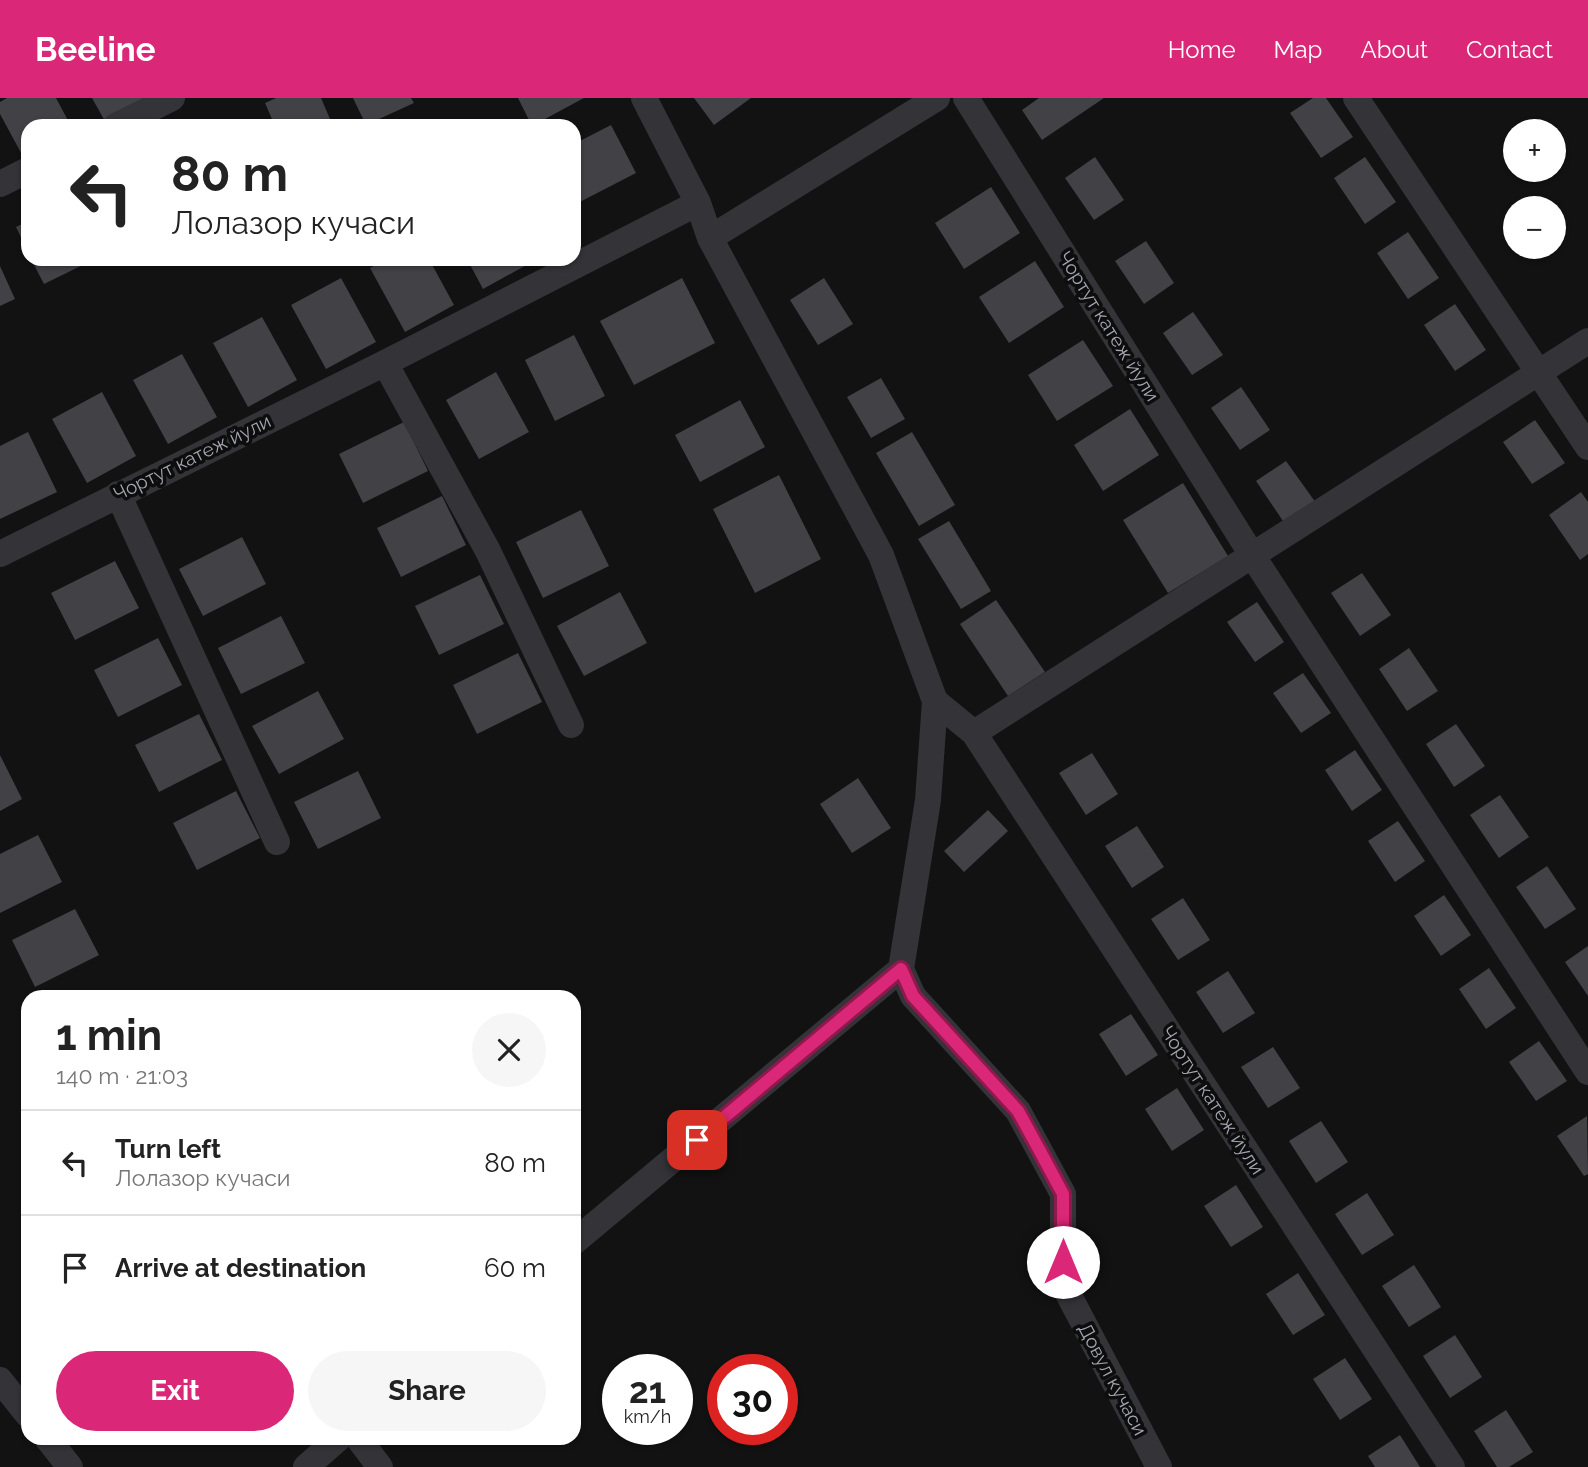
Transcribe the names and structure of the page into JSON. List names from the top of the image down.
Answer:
{
  "streets": {
    "street": ["Чортут катеж йули", "Довул кучаси"]
  },
  "page": {
    "header": "Beeline",
    "nav": [
      "Home",
      "Map",
      "About",
      "Contact"
    ],
    "map_buttons": ["+", "−"],
    "turn": ["80 m", "Лолазор кучаси"],
    "heading": ["1 min", "140 m · 21:03"],
    "list": [
      {
        "name": "Turn left",
        "note": "Лолазор кучаси",
        "value": "80 m"
      },
      {
        "name": "Arrive at destination",
        "value": "60 m"
      }
    ],
    "buttons": ["Exit", "Share"],
    "speed": "21 km/h",
    "limit": "30"
  }
}
